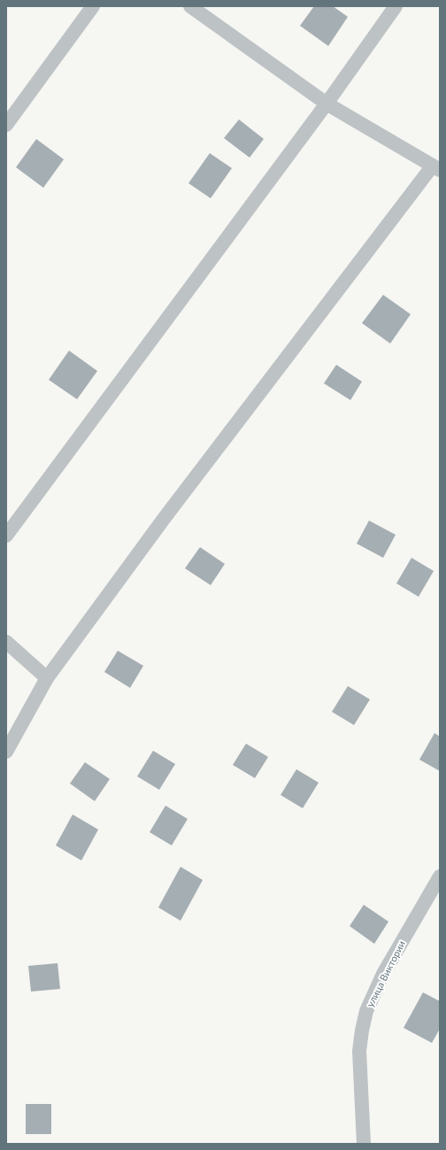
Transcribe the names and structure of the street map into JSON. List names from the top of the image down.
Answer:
{
  "streets": {
    "street": ["улица Виктории"]
  }
}
